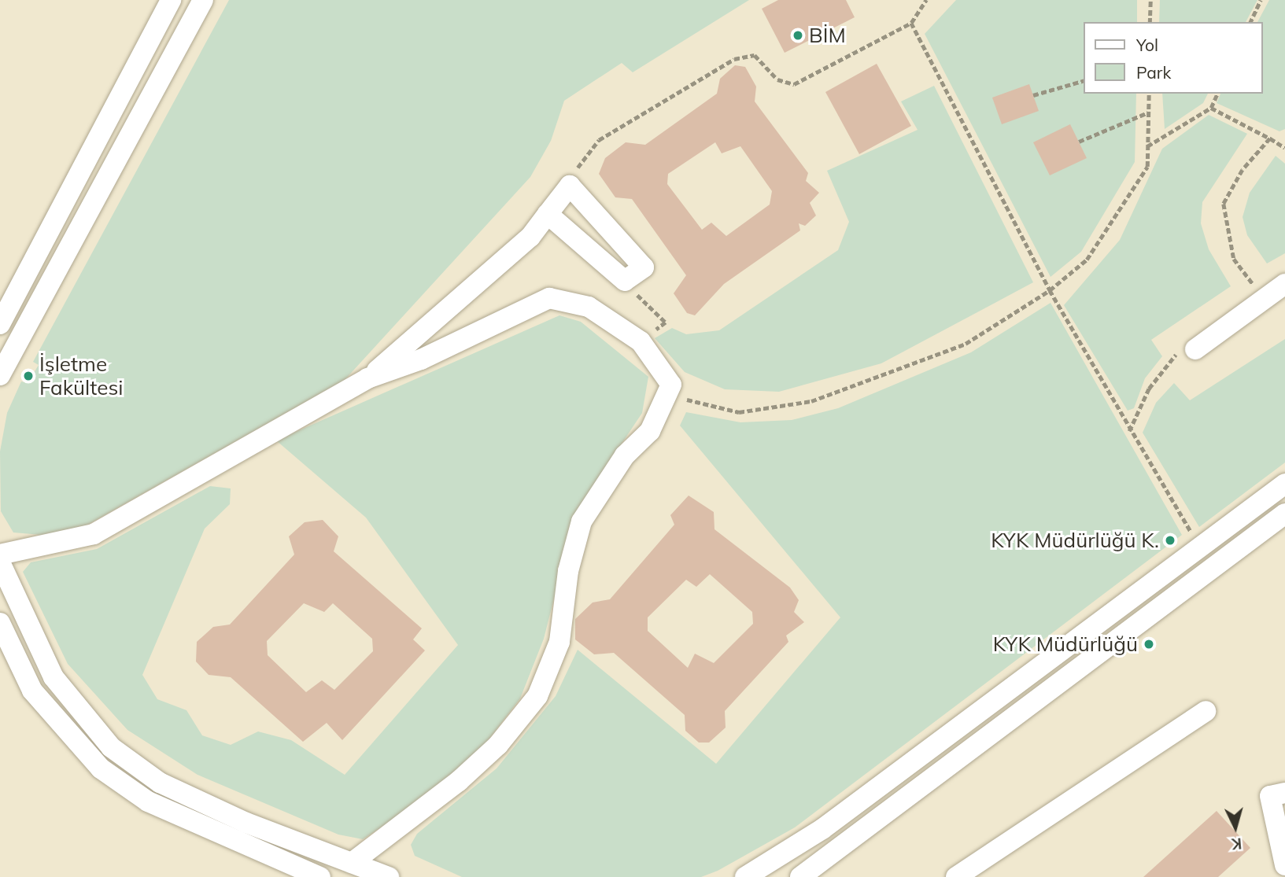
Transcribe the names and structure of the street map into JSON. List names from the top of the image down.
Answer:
{
  "places": [
    "BİM",
    "İşletme Fakültesi",
    "KYK Müdürlüğü K.",
    "KYK Müdürlüğü"
  ],
  "legend": ["Yol", "Park"],
  "north": "bottom"
}
